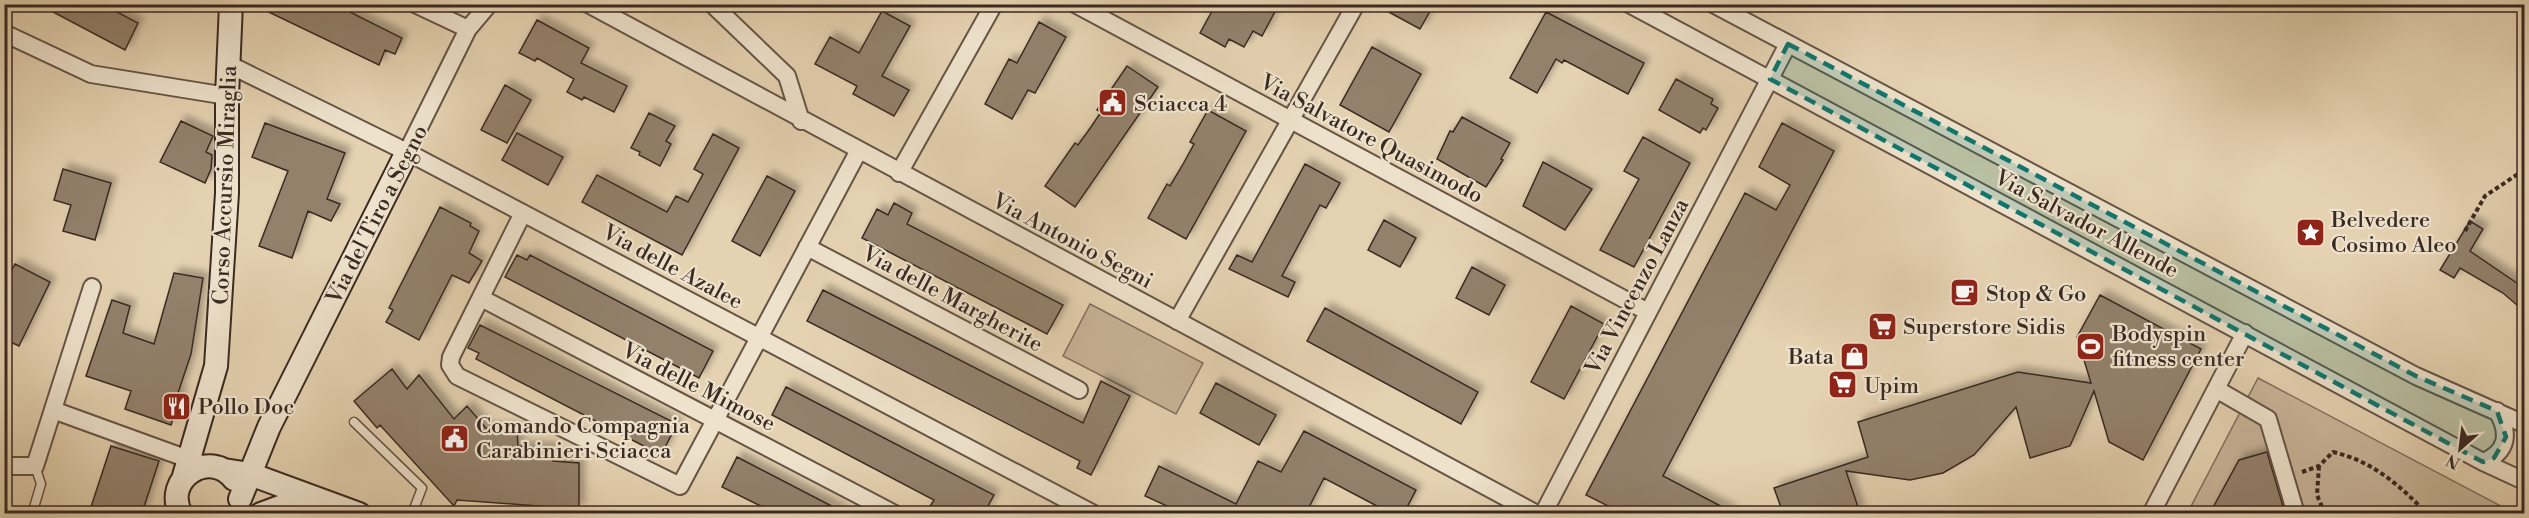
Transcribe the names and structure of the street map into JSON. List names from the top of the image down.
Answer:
{
  "streets": {
    "street": [
      "Via Salvatore Quasimodo",
      "Corso Accursio Miraglia",
      "Via del Tiro a Segno",
      "Via Salvador Allende",
      "Via Antonio Segni",
      "Via delle Azalee",
      "Via Vincenzo Lanza",
      "Via delle Margherite",
      "Via delle Mimose"
    ]
  },
  "crossings": [
    ["Via Salvatore Quasimodo", "Via Vincenzo Lanza"],
    ["Corso Accursio Miraglia", "Via delle Azalee"],
    ["Via del Tiro a Segno", "Via delle Azalee"],
    ["Via Salvador Allende", "Via Vincenzo Lanza"]
  ],
  "places": {
    "public building": ["Sciacca 4", "Comando Compagnia Carabinieri Sciacca"],
    "place": ["Belvedere Cosimo Aleo"],
    "cafe": ["Stop & Go"],
    "supermarket": ["Superstore Sidis", "Upim"],
    "sports": ["Bodyspin fitness center"],
    "shop": ["Bata"],
    "restaurant": ["Pollo Doc"]
  },
  "north": "bottom left"
}
